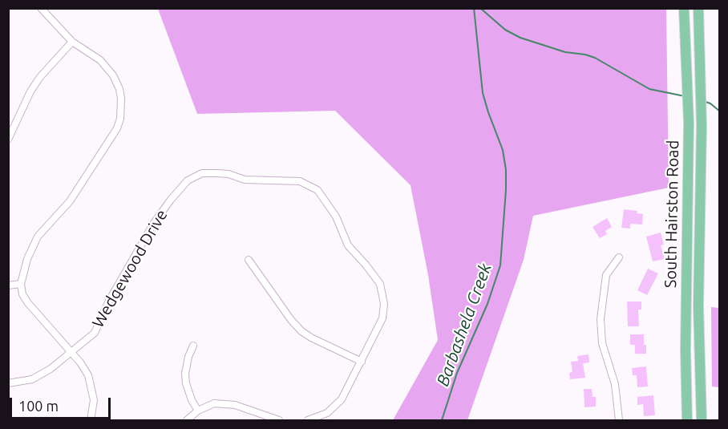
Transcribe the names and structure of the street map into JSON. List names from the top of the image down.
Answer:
{
  "streets": {
    "main road": ["South Hairston Road"],
    "street": ["Wedgewood Drive"]
  },
  "water": ["Barbashela Creek"],
  "scale_bar": "100 m"
}
